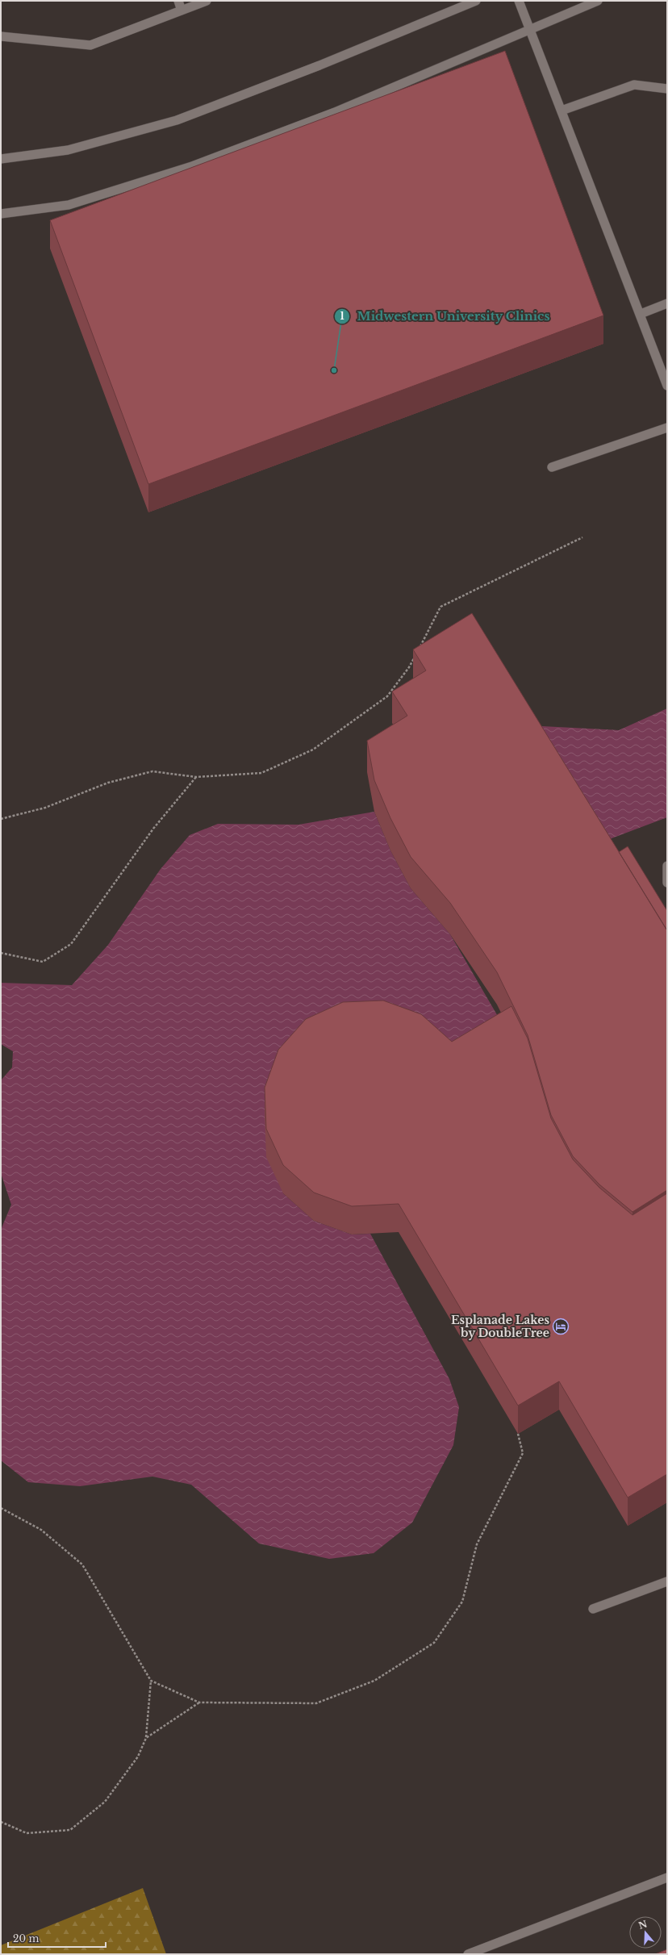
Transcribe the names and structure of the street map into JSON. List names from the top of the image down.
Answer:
{
  "places": {
    "other": ["Midwestern University Clinics"],
    "hotel": ["Esplanade Lakes by DoubleTree"]
  },
  "scale_bar": "20 m",
  "north": "top"
}
